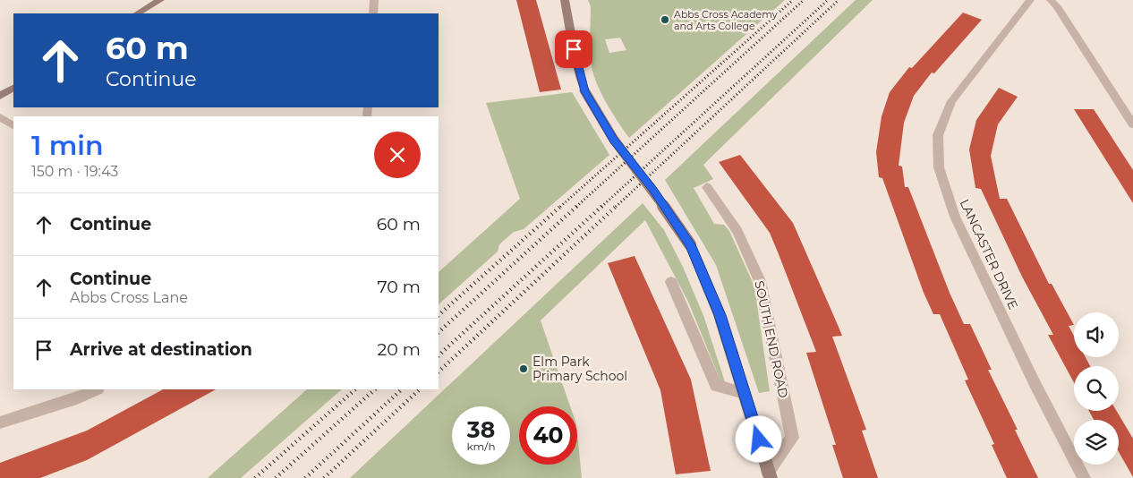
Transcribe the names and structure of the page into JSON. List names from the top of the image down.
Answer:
{
  "streets": {
    "street": ["LANCASTER DRIVE", "SOUTH END ROAD"]
  },
  "places": ["Abbs Cross Academy and Arts College", "Elm Park Primary School"],
  "page": {
    "turn": ["60 m", "Continue"],
    "heading": ["1 min", "150 m · 19:43"],
    "list": [
      {
        "name": "Continue",
        "value": "60 m"
      },
      {
        "name": "Continue",
        "note": "Abbs Cross Lane",
        "value": "70 m"
      },
      {
        "name": "Arrive at destination",
        "value": "20 m"
      }
    ],
    "speed": "38 km/h",
    "limit": "40"
  }
}
